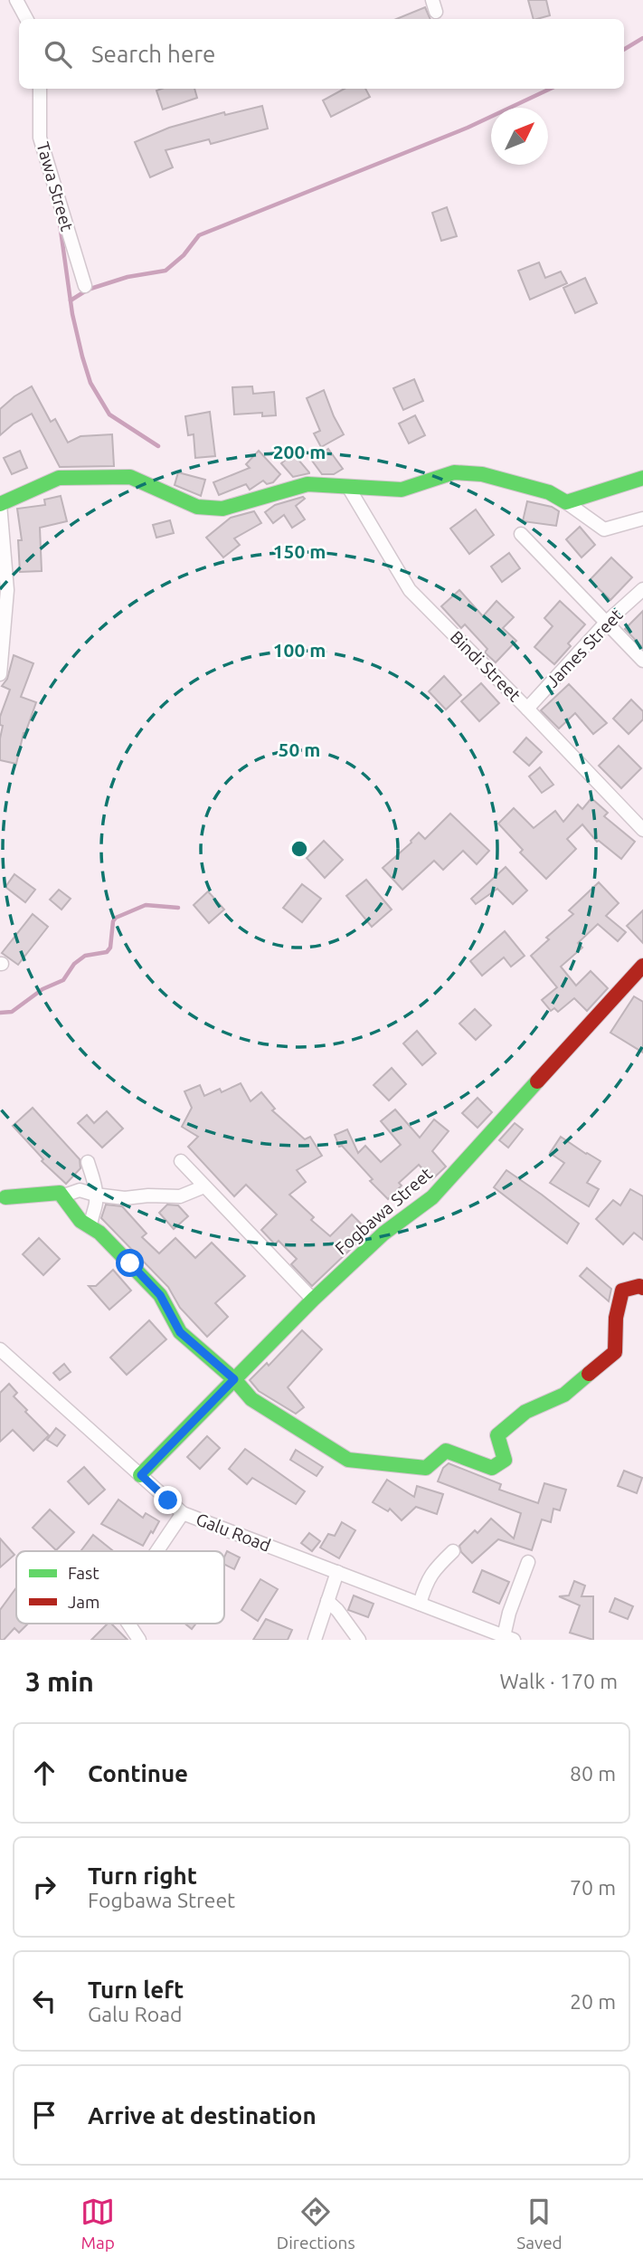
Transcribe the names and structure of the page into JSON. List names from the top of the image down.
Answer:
{
  "streets": {
    "street": [
      "Tawa Street",
      "James Street",
      "Bindi Street",
      "Fogbawa Street",
      "Galu Road"
    ]
  },
  "crossings": [
    ["James Street", "Bindi Street"],
    ["Fogbawa Street", "Galu Road"]
  ],
  "legend": ["Fast", "Jam"],
  "north": "top right",
  "page": {
    "search": "Search here",
    "heading": ["3 min", "Walk · 170 m"],
    "list": [
      ["Continue", "80 m"],
      ["Turn right", "Fogbawa Street", "70 m"],
      ["Turn left", "Galu Road", "20 m"],
      "Arrive at destination"
    ],
    "nav": ["Map", "Directions", "Saved"]
  },
  "rings": [
    "200 m",
    "150 m",
    "100 m",
    "50 m"
  ]
}
